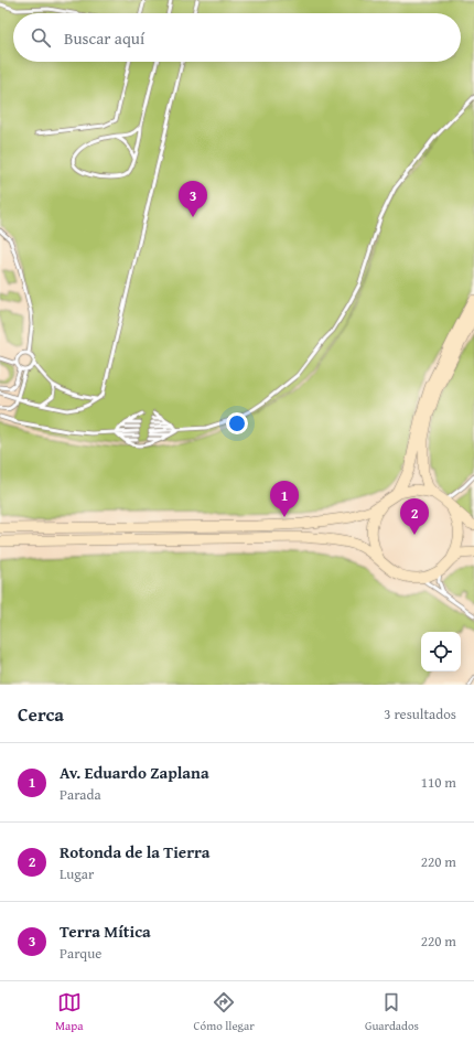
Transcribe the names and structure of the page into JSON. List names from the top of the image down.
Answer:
{
  "page": {
    "search": "Buscar aquí",
    "pins": ["3", "1", "2"],
    "heading": ["Cerca", "3 resultados"],
    "list": [
      {
        "mark": "1",
        "name": "Av. Eduardo Zaplana",
        "note": "Parada",
        "value": "110 m"
      },
      {
        "mark": "2",
        "name": "Rotonda de la Tierra",
        "note": "Lugar",
        "value": "220 m"
      },
      {
        "mark": "3",
        "name": "Terra Mítica",
        "note": "Parque",
        "value": "220 m"
      }
    ],
    "nav": ["Mapa", "Cómo llegar", "Guardados"]
  }
}
